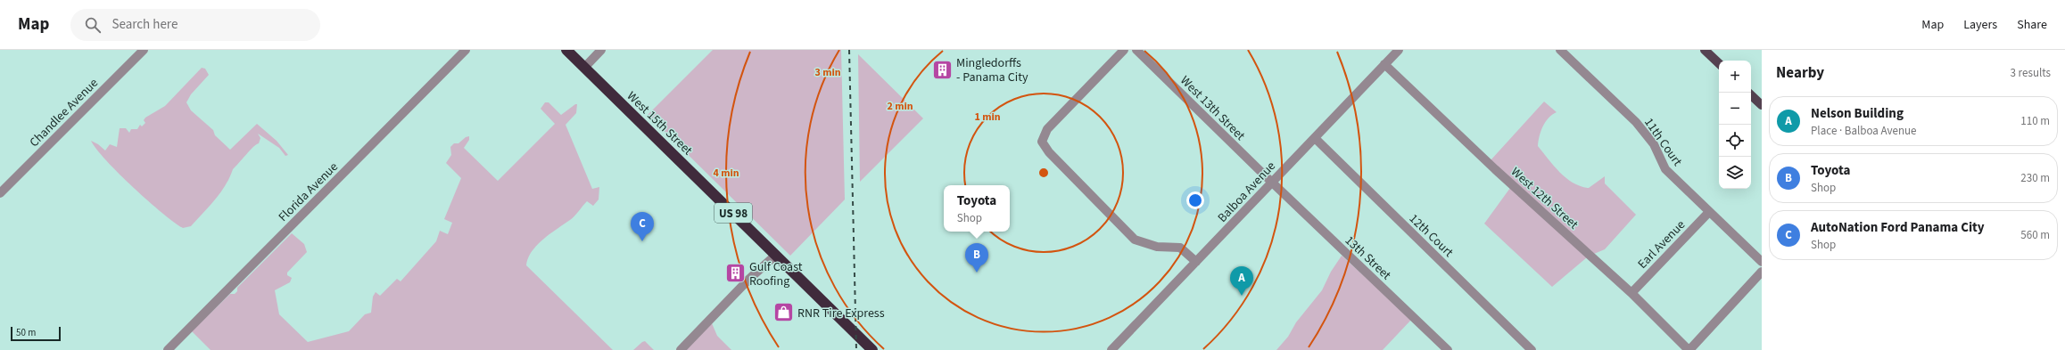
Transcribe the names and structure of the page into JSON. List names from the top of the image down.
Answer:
{
  "streets": {
    "highway": ["West 15th Street", "US 98"],
    "street": [
      "West 13th Street",
      "Chandlee Avenue",
      "11th Court",
      "Florida Avenue",
      "Balboa Avenue",
      "West 12th Street",
      "12th Court",
      "Earl Avenue",
      "13th Street"
    ]
  },
  "crossings": [
    ["West 13th Street", "Balboa Avenue"],
    ["West 13th Street", "13th Street"],
    ["11th Court", "Earl Avenue"],
    ["Balboa Avenue", "West 12th Street"],
    ["Balboa Avenue", "12th Court"],
    ["Balboa Avenue", "13th Street"],
    ["West 12th Street", "Earl Avenue"]
  ],
  "places": {
    "building": ["Mingledorffs - Panama City", "Gulf Coast Roofing"],
    "shop": ["RNR Tire Express"]
  },
  "scale_bar": "50 m",
  "page": {
    "header": "Map",
    "search": "Search here",
    "nav": ["Map", "Layers", "Share"],
    "heading": ["Nearby", "3 results"],
    "map_buttons": ["+", "−"],
    "list": [
      {
        "mark": "A",
        "name": "Nelson Building",
        "note": "Place · Balboa Avenue",
        "value": "110 m"
      },
      {
        "mark": "B",
        "name": "Toyota",
        "note": "Shop",
        "value": "230 m"
      },
      {
        "mark": "C",
        "name": "AutoNation Ford Panama City",
        "note": "Shop",
        "value": "560 m"
      }
    ],
    "popup": ["Toyota", "Shop"],
    "pins": ["C", "B", "A"],
    "scale": "50 m"
  },
  "rings": [
    "3 min",
    "2 min",
    "1 min",
    "4 min"
  ]
}
